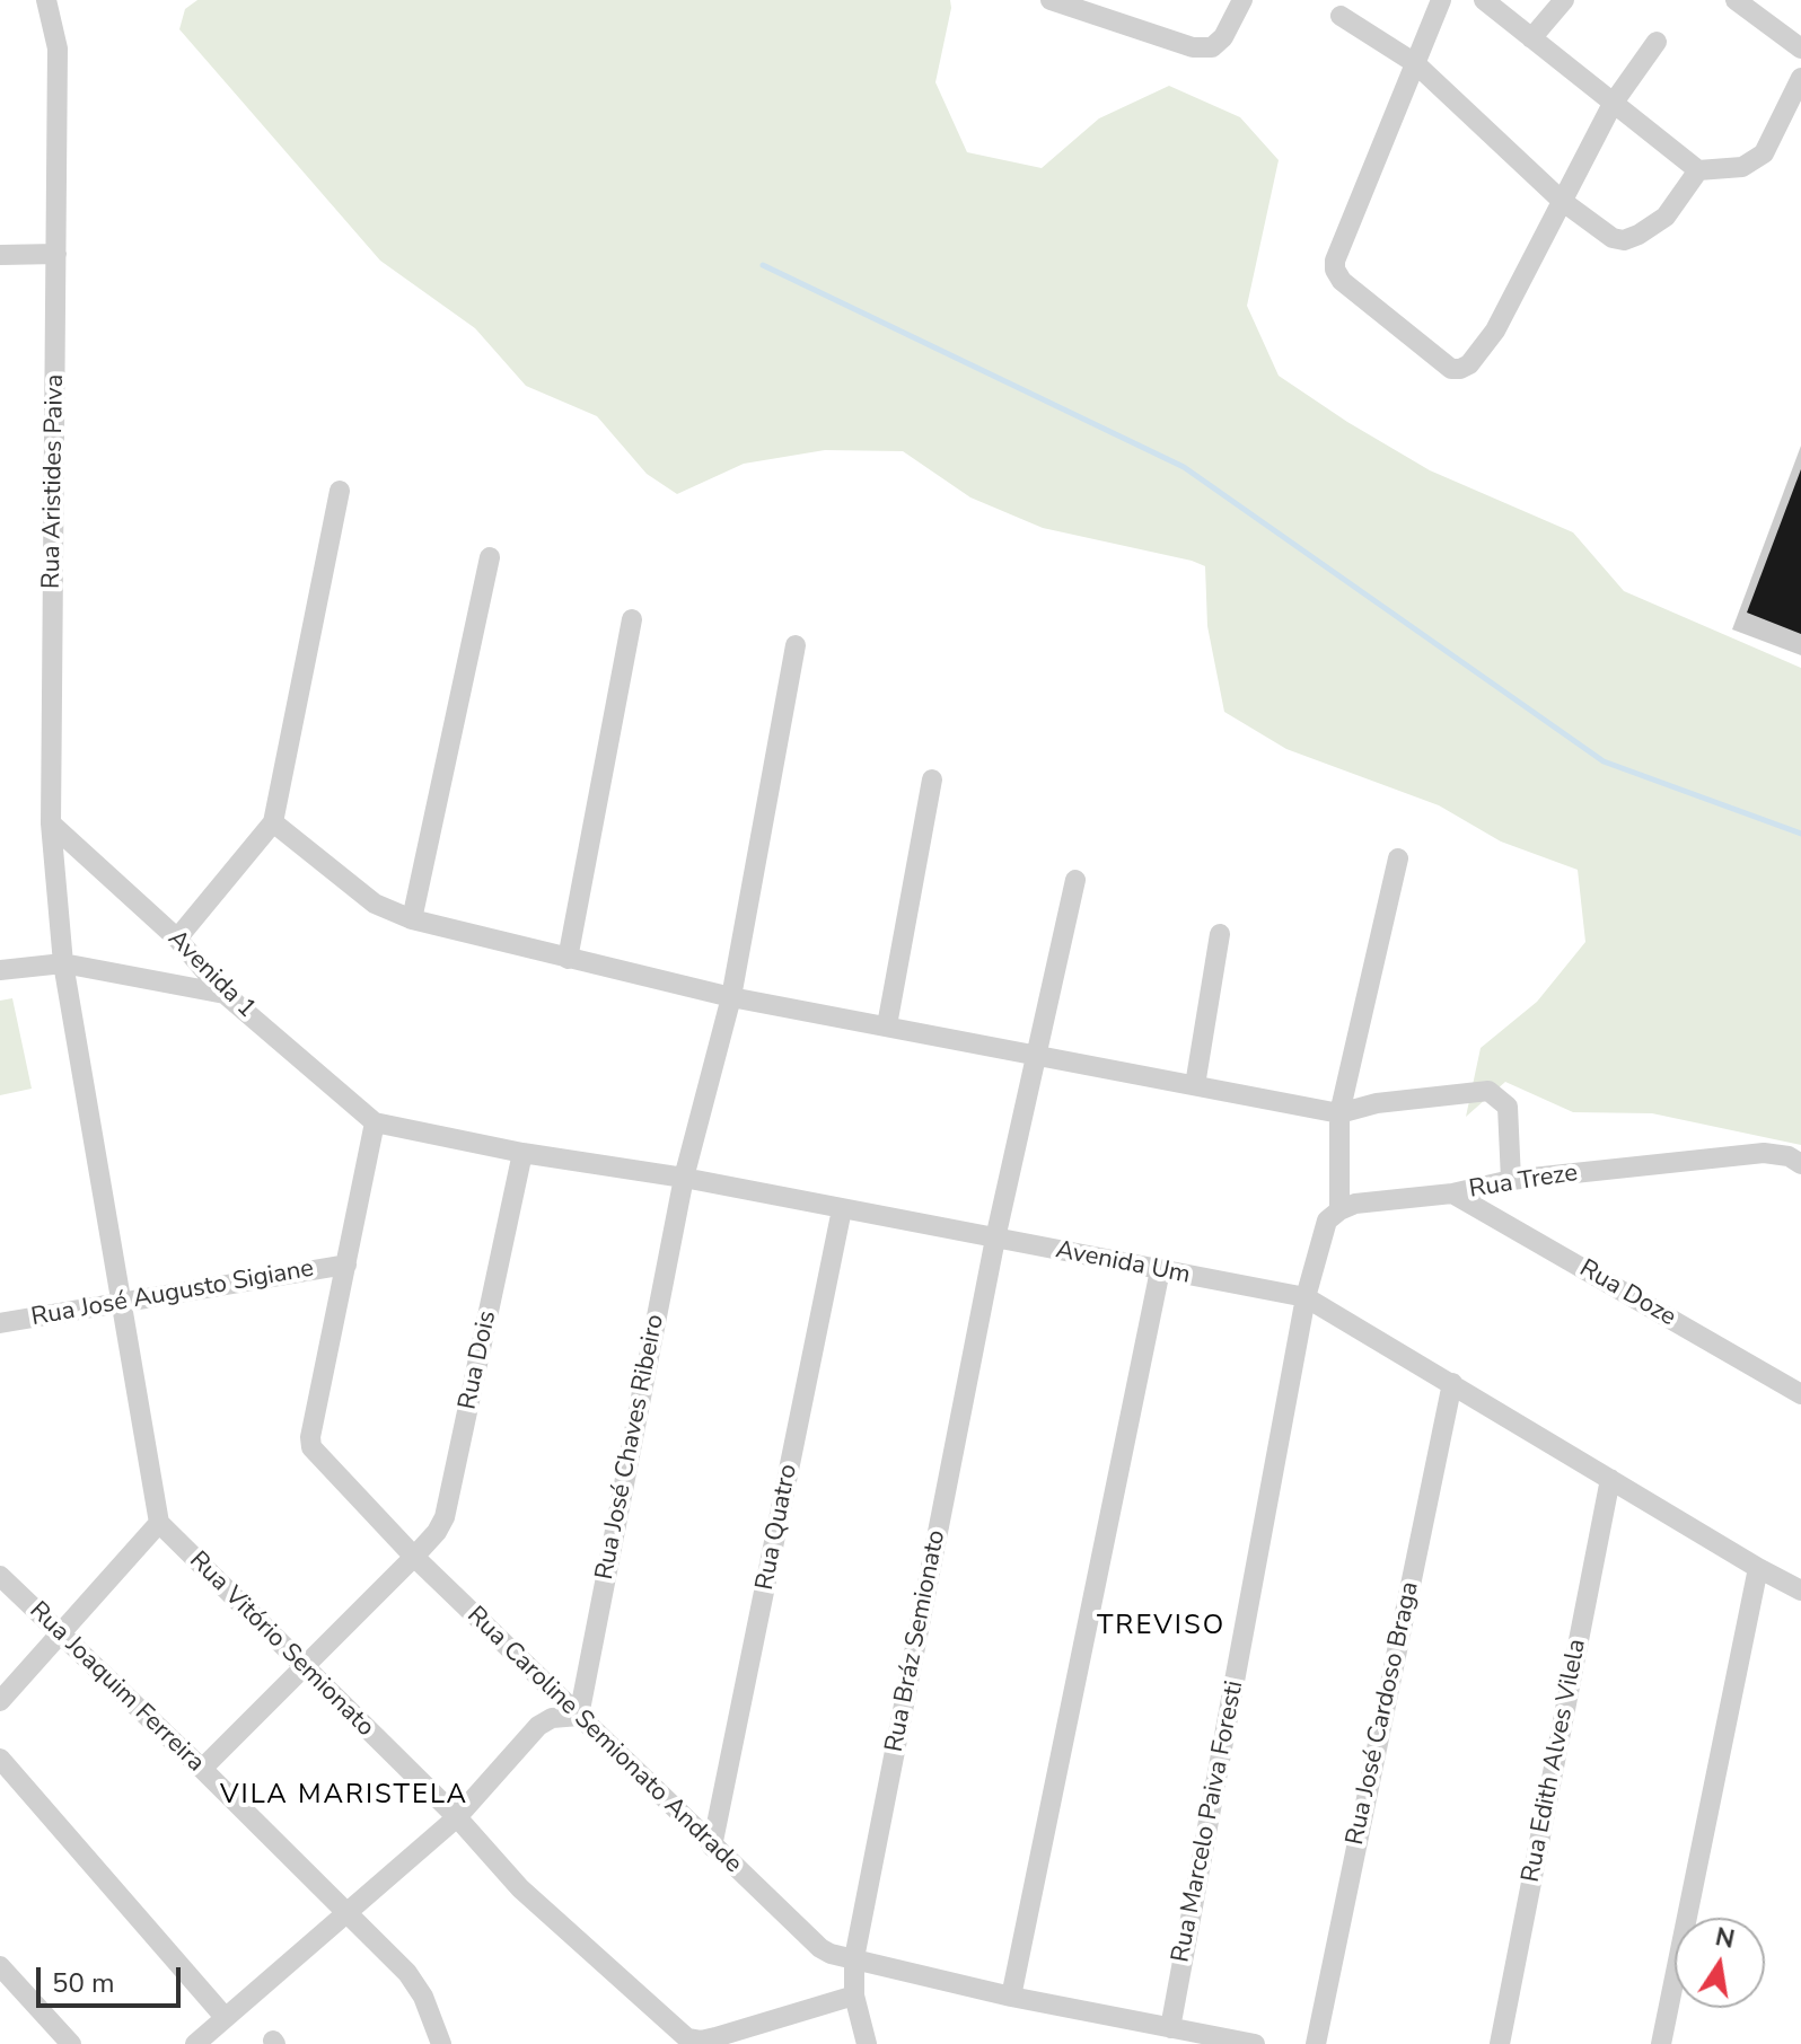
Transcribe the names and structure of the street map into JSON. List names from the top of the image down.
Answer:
{
  "streets": {
    "street": [
      "Rua Aristides Paiva",
      "Avenida 1",
      "Rua Treze",
      "Avenida Um",
      "Rua José Augusto Sigiane",
      "Rua Doze",
      "Rua Dois",
      "Rua José Chaves Ribeiro",
      "Rua Quatro",
      "Rua Bráz Semionato",
      "Rua Vitório Semionato",
      "Rua Joaquim Ferreira",
      "Rua José Cardoso Braga",
      "Rua Caroline Semionato Andrade",
      "Rua Edith Alves Vilela",
      "Rua Marcelo Paiva Foresti"
    ]
  },
  "crossings": [
    ["Rua Aristides Paiva", "Avenida 1"],
    ["Avenida 1", "Avenida Um"],
    ["Avenida 1", "Rua Caroline Semionato Andrade"],
    ["Rua Treze", "Rua Doze"],
    ["Avenida Um", "Rua Dois"],
    ["Avenida Um", "Rua José Chaves Ribeiro"],
    ["Avenida Um", "Rua Quatro"],
    ["Avenida Um", "Rua Bráz Semionato"],
    ["Avenida Um", "Rua José Cardoso Braga"],
    ["Avenida Um", "Rua Caroline Semionato Andrade"],
    ["Avenida Um", "Rua Edith Alves Vilela"],
    ["Avenida Um", "Rua Marcelo Paiva Foresti"],
    ["Rua José Augusto Sigiane", "Rua Caroline Semionato Andrade"],
    ["Rua Dois", "Rua Vitório Semionato"],
    ["Rua Dois", "Rua Joaquim Ferreira"],
    ["Rua Dois", "Rua Caroline Semionato Andrade"],
    ["Rua José Chaves Ribeiro", "Rua Caroline Semionato Andrade"],
    ["Rua Quatro", "Rua Caroline Semionato Andrade"],
    ["Rua Bráz Semionato", "Rua Vitório Semionato"],
    ["Rua Bráz Semionato", "Rua Caroline Semionato Andrade"],
    ["Rua Caroline Semionato Andrade", "Rua Marcelo Paiva Foresti"]
  ],
  "districts": ["TREVISO", "VILA MARISTELA"],
  "scale_bar": "50 m",
  "north": "top"
}
